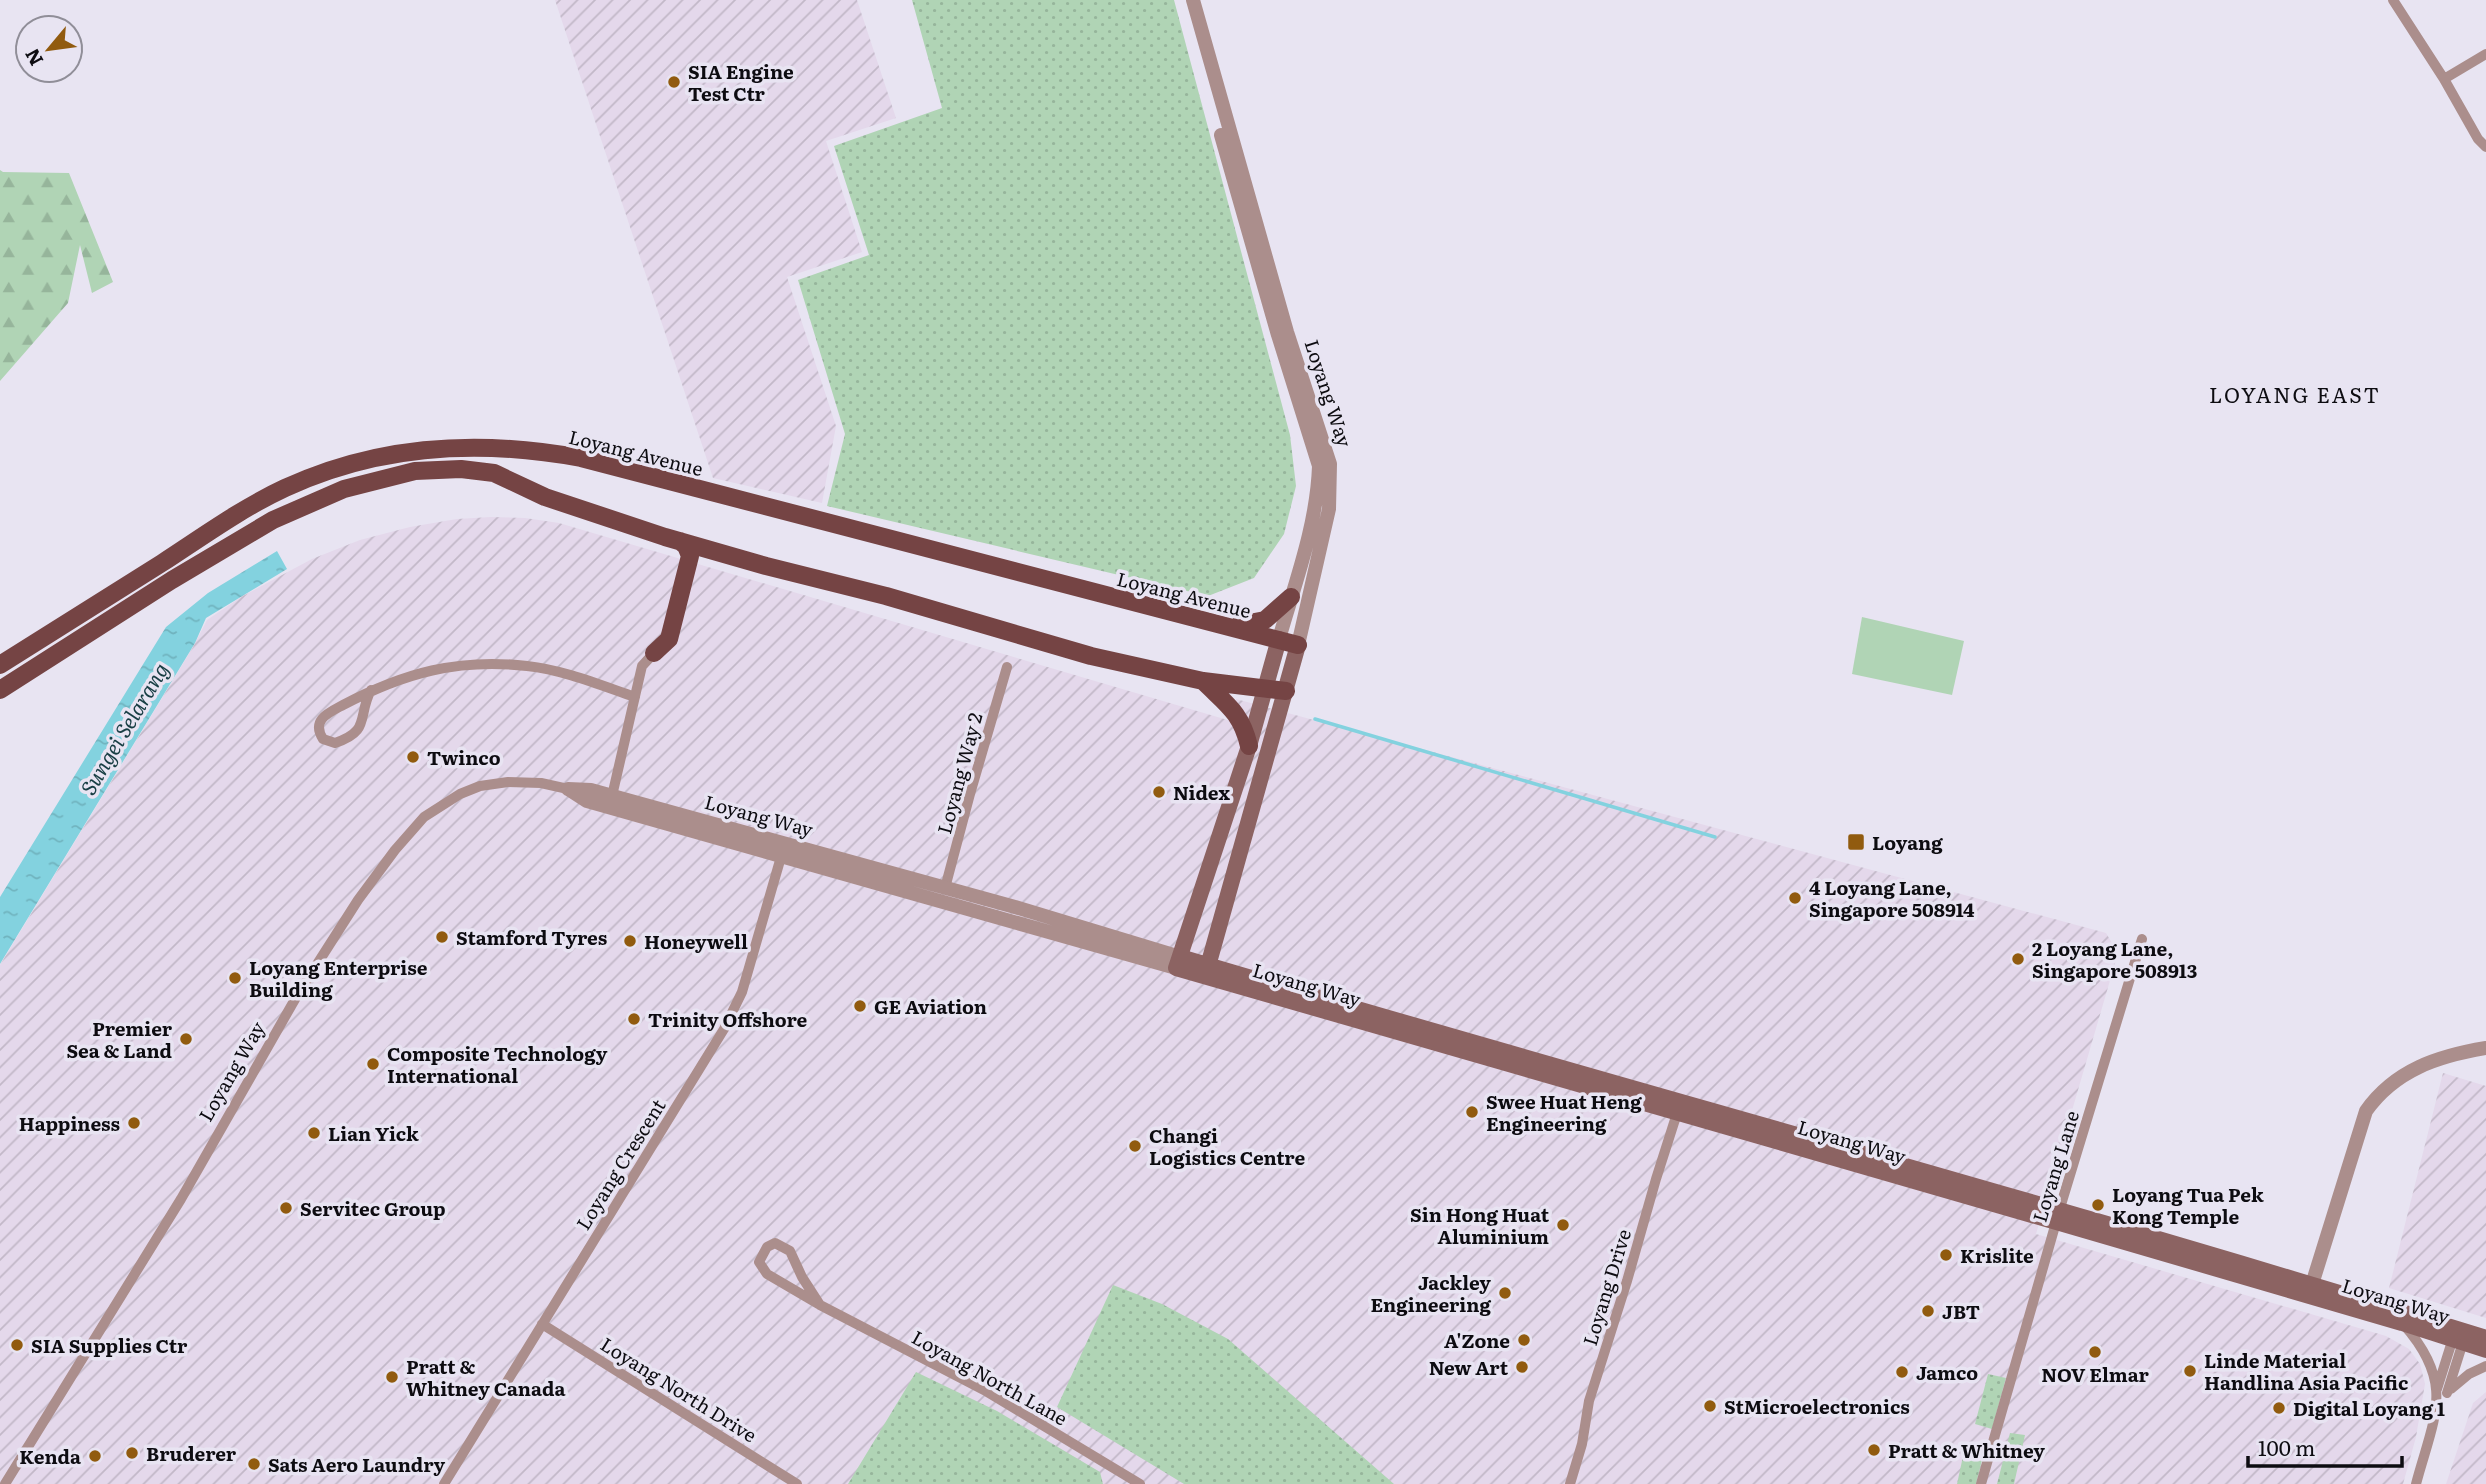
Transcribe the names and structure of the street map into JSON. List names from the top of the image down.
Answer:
{
  "streets": {
    "main road": ["Loyang Way", "Loyang Avenue"],
    "street": [
      "Loyang Way 2",
      "Loyang Crescent",
      "Loyang Lane",
      "Loyang Drive",
      "Loyang North Lane",
      "Loyang North Drive"
    ]
  },
  "crossings": [
    ["Loyang Way", "Loyang Avenue"],
    ["Loyang Way", "Loyang Way 2"],
    ["Loyang Way", "Loyang Crescent"],
    ["Loyang Way", "Loyang Lane"],
    ["Loyang Way", "Loyang Drive"],
    ["Loyang Crescent", "Loyang North Drive"]
  ],
  "districts": ["LOYANG EAST"],
  "water": ["Sungei Selarang"],
  "places": {
    "other": [
      "SIA Engine Test Ctr",
      "Twinco",
      "Nidex",
      "4 Loyang Lane, Singapore 508914",
      "Stamford Tyres",
      "Honeywell",
      "2 Loyang Lane, Singapore 508913",
      "Loyang Enterprise Building",
      "GE Aviation",
      "Trinity Offshore",
      "Premier Sea & Land",
      "Composite Technology International",
      "Swee Huat Heng Engineering",
      "Happiness",
      "Lian Yick",
      "Changi Logistics Centre",
      "Loyang Tua Pek Kong Temple",
      "Servitec Group",
      "Sin Hong Huat Aluminium",
      "Krislite",
      "Jackley Engineering",
      "JBT",
      "A'Zone",
      "SIA Supplies Ctr",
      "NOV Elmar",
      "New Art",
      "Linde Material Handlina Asia Pacific",
      "Jamco",
      "Pratt & Whitney Canada",
      "StMicroelectronics",
      "Digital Loyang 1",
      "Pratt & Whitney",
      "Bruderer",
      "Kenda",
      "Sats Aero Laundry"
    ],
    "transit": ["Loyang"]
  },
  "scale_bar": "100 m",
  "north": "bottom left"
}
